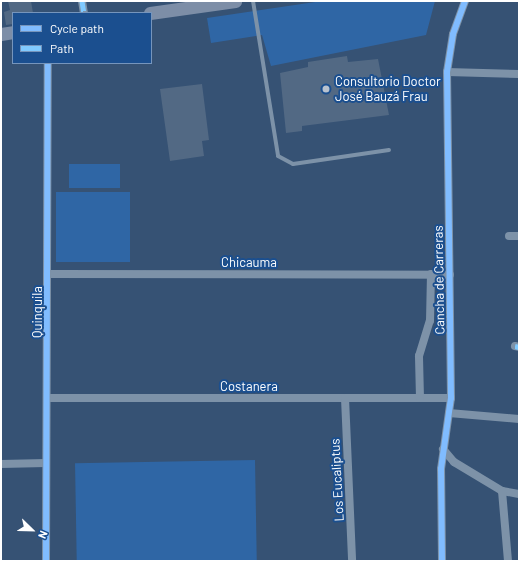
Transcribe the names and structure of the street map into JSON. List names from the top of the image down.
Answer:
{
  "streets": {
    "street": [
      "Chicauma",
      "Cancha de Carreras",
      "Quinquila",
      "Costanera",
      "Los Eucaliptus"
    ]
  },
  "crossings": [
    ["Chicauma", "Cancha de Carreras"],
    ["Chicauma", "Quinquila"],
    ["Cancha de Carreras", "Costanera"],
    ["Quinquila", "Costanera"],
    ["Costanera", "Los Eucaliptus"]
  ],
  "places": ["Consultorio Doctor José Bauzá Frau"],
  "legend": ["Cycle path", "Path"],
  "north": "bottom right"
}
